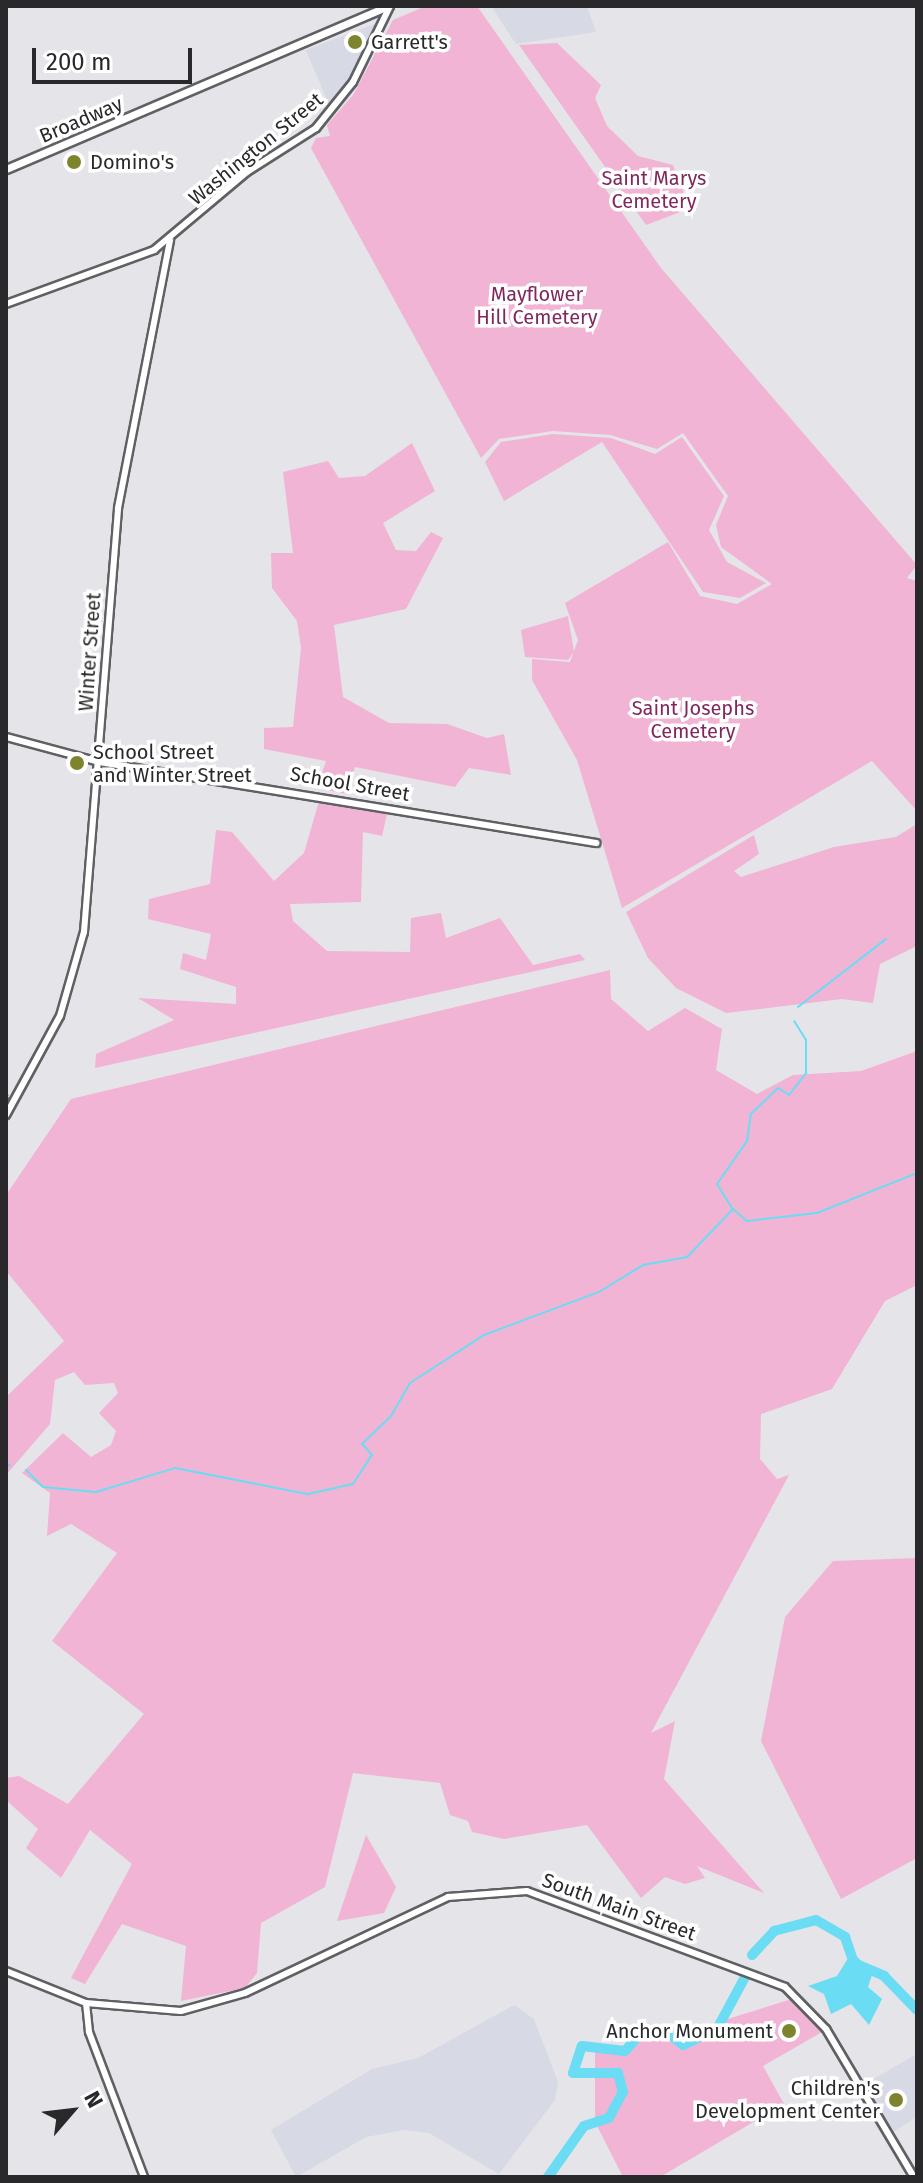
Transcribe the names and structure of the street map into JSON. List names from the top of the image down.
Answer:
{
  "streets": {
    "main road": ["Broadway"],
    "street": [
      "Washington Street",
      "Winter Street",
      "School Street",
      "South Main Street"
    ]
  },
  "crossings": [
    ["Broadway", "Washington Street"],
    ["Washington Street", "Winter Street"],
    ["Winter Street", "School Street"]
  ],
  "parks": ["Saint Marys Cemetery", "Mayflower Hill Cemetery", "Saint Josephs Cemetery"],
  "places": [
    "Garrett's",
    "Domino's",
    "School Street and Winter Street",
    "Anchor Monument",
    "Children's Development Center"
  ],
  "scale_bar": "200 m",
  "north": "top right"
}
